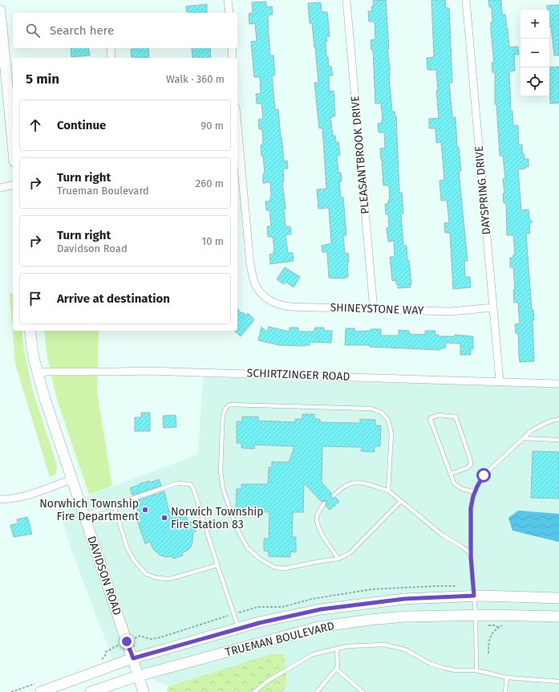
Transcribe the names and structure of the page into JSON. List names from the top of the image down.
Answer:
{
  "streets": {
    "main road": ["DAVIDSON ROAD", "TRUEMAN BOULEVARD"],
    "street": [
      "PLEASANTBROOK DRIVE",
      "DAYSPRING DRIVE",
      "SHINEYSTONE WAY",
      "SCHIRTZINGER ROAD"
    ]
  },
  "crossings": [
    ["PLEASANTBROOK DRIVE", "SHINEYSTONE WAY"],
    ["DAYSPRING DRIVE", "SHINEYSTONE WAY"],
    ["DAYSPRING DRIVE", "SCHIRTZINGER ROAD"],
    ["SCHIRTZINGER ROAD", "DAVIDSON ROAD"],
    ["DAVIDSON ROAD", "TRUEMAN BOULEVARD"]
  ],
  "places": ["Norwhich Township Fire Department", "Norwich Township Fire Station 83"],
  "page": {
    "map_buttons": ["+", "−"],
    "search": "Search here",
    "heading": ["5 min", "Walk · 360 m"],
    "list": [
      ["Continue", "90 m"],
      ["Turn right", "Trueman Boulevard", "260 m"],
      ["Turn right", "Davidson Road", "10 m"],
      "Arrive at destination"
    ]
  }
}
